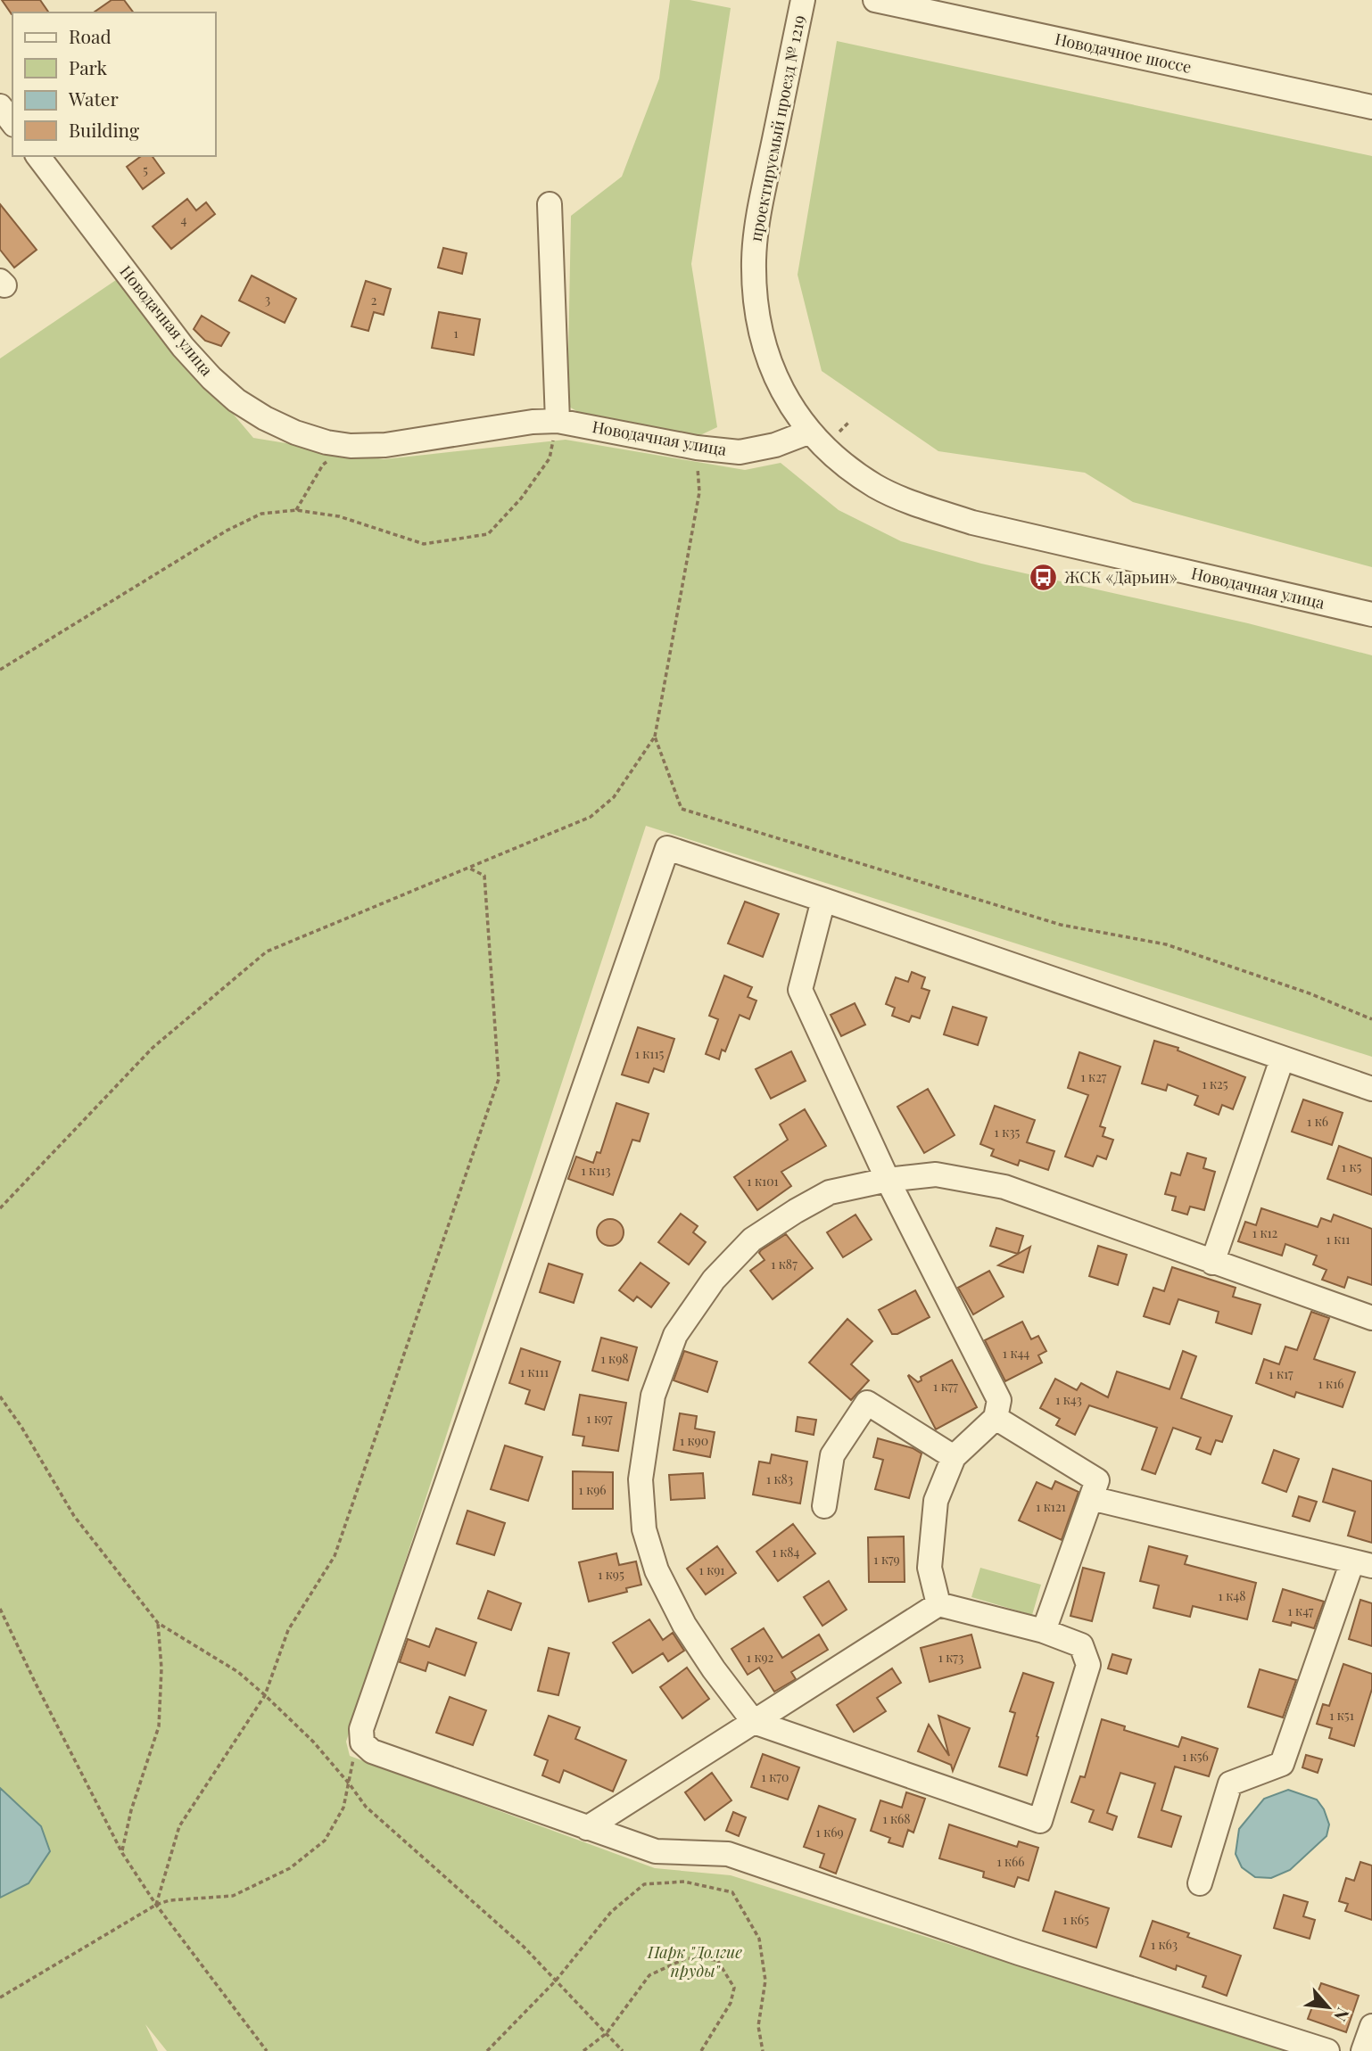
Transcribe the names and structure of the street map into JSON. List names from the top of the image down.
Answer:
{
  "streets": {
    "street": ["Новодачное шоссе", "проектируемый проезд № 1219", "Новодачная улица"]
  },
  "crossings": [
    ["проектируемый проезд № 1219", "Новодачная улица"]
  ],
  "parks": ["Парк \"Долгие пруды\""],
  "places": {
    "bus stop": ["ЖСК «Дарьин»"]
  },
  "house_numbers": [
    "5",
    "4",
    "3",
    "2",
    "1",
    "1 к115",
    "1 к27",
    "1 к25",
    "1 к6",
    "1 к35",
    "1 к5",
    "1 к113",
    "1 к101",
    "1 к12",
    "1 к11",
    "1 к87",
    "1 к44",
    "1 к98",
    "1 к111",
    "1 к17",
    "1 к16",
    "1 к77",
    "1 к43",
    "1 к97",
    "1 к90",
    "1 к83",
    "1 к96",
    "1 к121",
    "1 к84",
    "1 к79",
    "1 к91",
    "1 к95",
    "1 к48",
    "1 к47",
    "1 к92",
    "1 к73",
    "1 к51",
    "1 к56",
    "1 к70",
    "1 к68",
    "1 к69",
    "1 к66",
    "1 к65",
    "1 к63"
  ],
  "legend": [
    "Road",
    "Park",
    "Water",
    "Building"
  ],
  "north": "bottom right"
}
